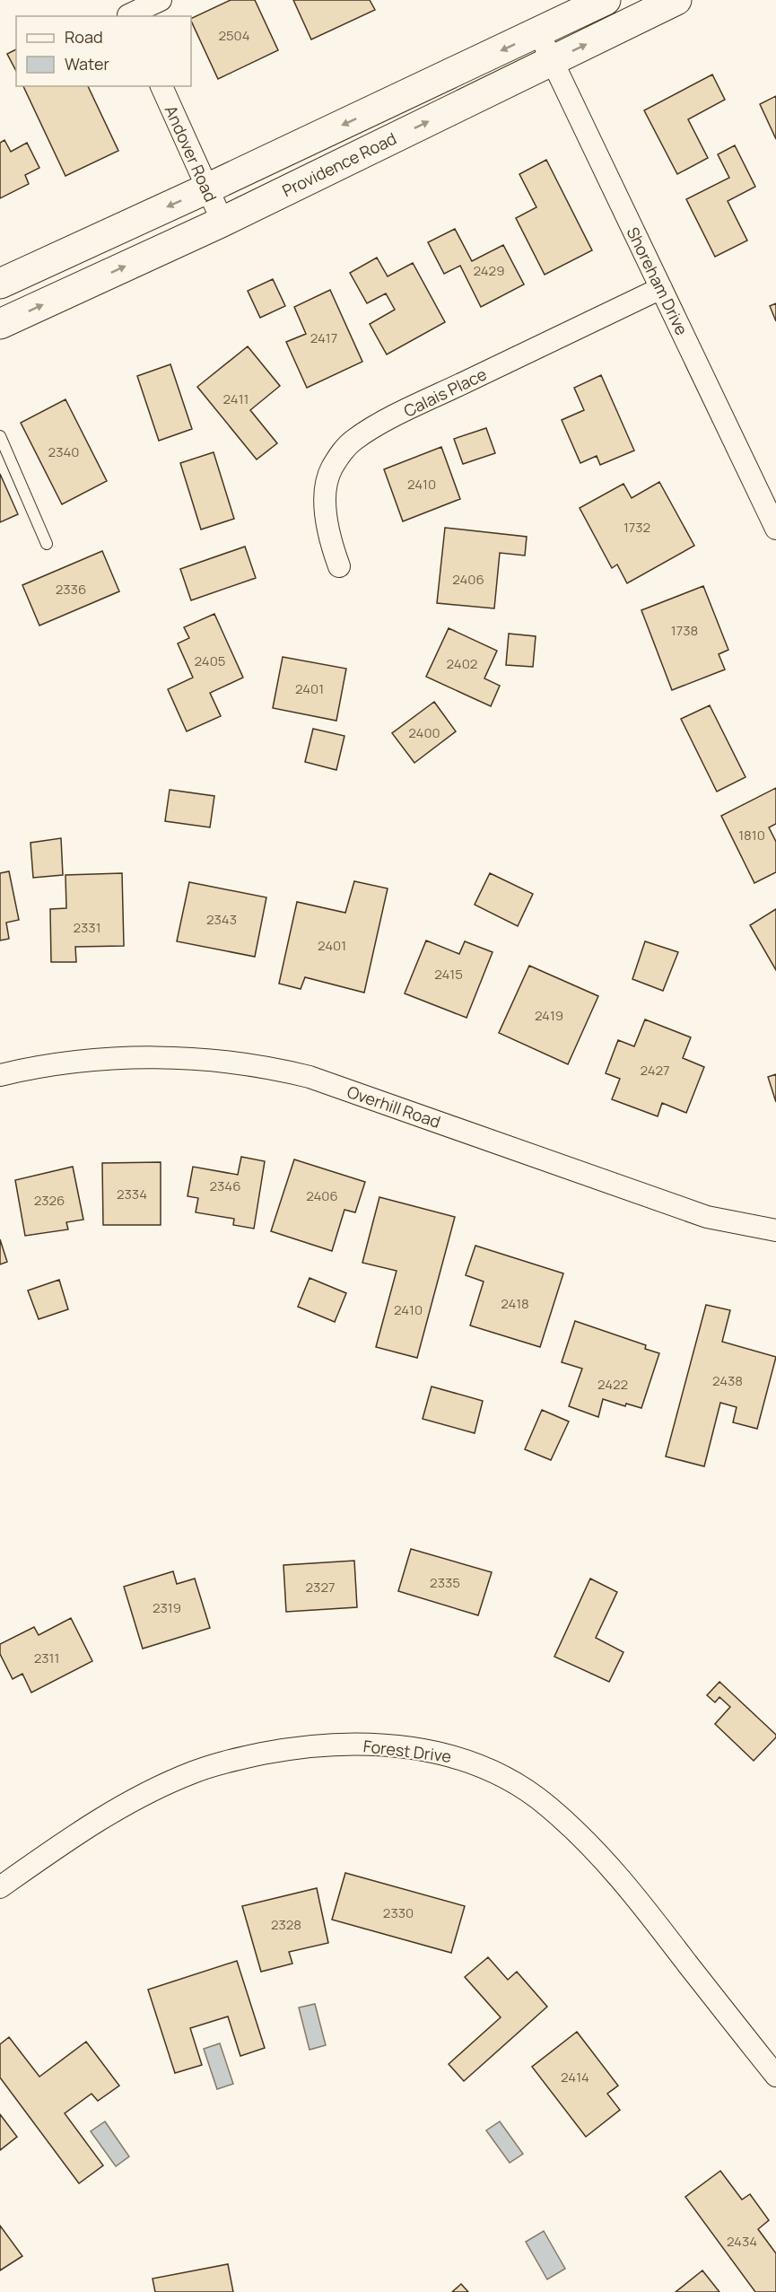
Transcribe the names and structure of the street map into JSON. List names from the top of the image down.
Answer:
{
  "streets": {
    "main road": ["Providence Road"],
    "street": [
      "Andover Road",
      "Shoreham Drive",
      "Calais Place",
      "Overhill Road",
      "Forest Drive"
    ]
  },
  "crossings": [
    ["Andover Road", "Providence Road"],
    ["Providence Road", "Shoreham Drive"],
    ["Shoreham Drive", "Calais Place"]
  ],
  "house_numbers": [
    "2504",
    "2429",
    "2417",
    "2411",
    "2340",
    "2410",
    "1732",
    "2406",
    "2336",
    "1738",
    "2405",
    "2402",
    "2401",
    "2400",
    "1810",
    "2343",
    "2331",
    "2401",
    "2415",
    "2419",
    "2427",
    "2346",
    "2334",
    "2406",
    "2326",
    "2418",
    "2410",
    "2438",
    "2422",
    "2335",
    "2327",
    "2319",
    "2311",
    "2330",
    "2328",
    "2414",
    "2434"
  ],
  "legend": ["Road", "Water"]
}
